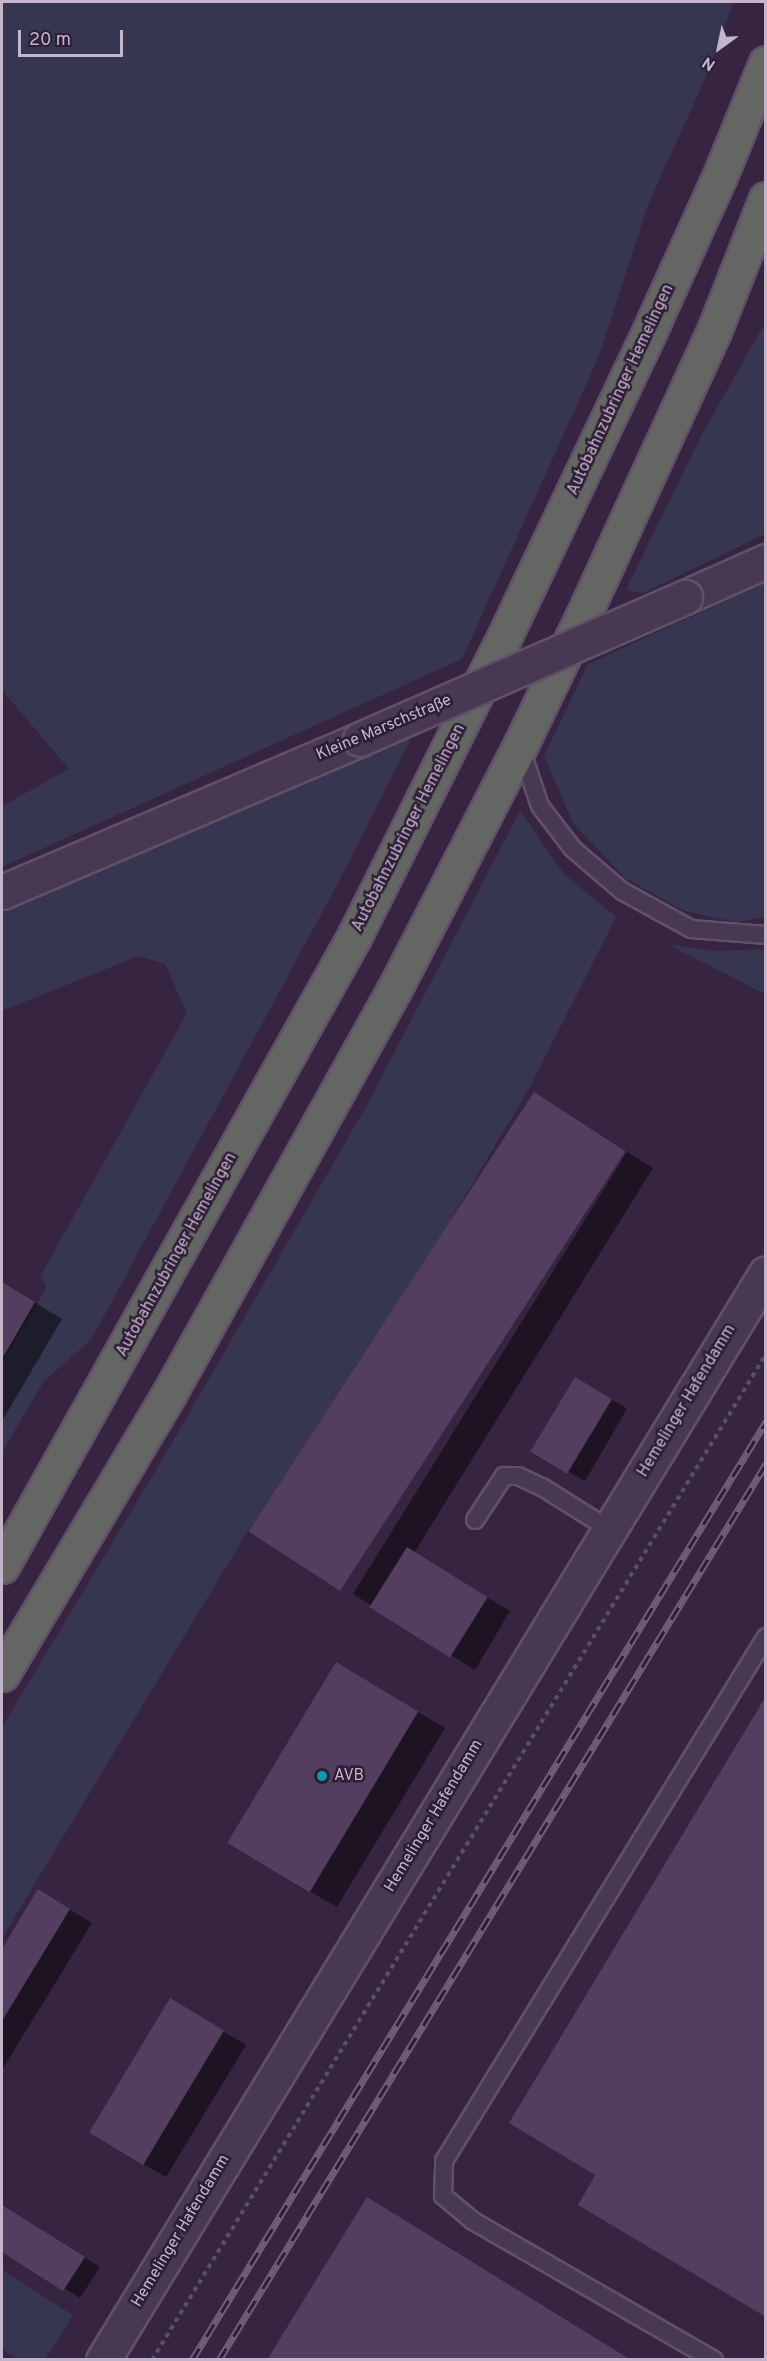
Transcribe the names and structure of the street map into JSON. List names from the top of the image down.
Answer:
{
  "streets": {
    "highway": ["Autobahnzubringer Hemelingen"],
    "street": ["Kleine Marschstraße", "Hemelinger Hafendamm"]
  },
  "places": ["AVB"],
  "scale_bar": "20 m",
  "north": "bottom left"
}
